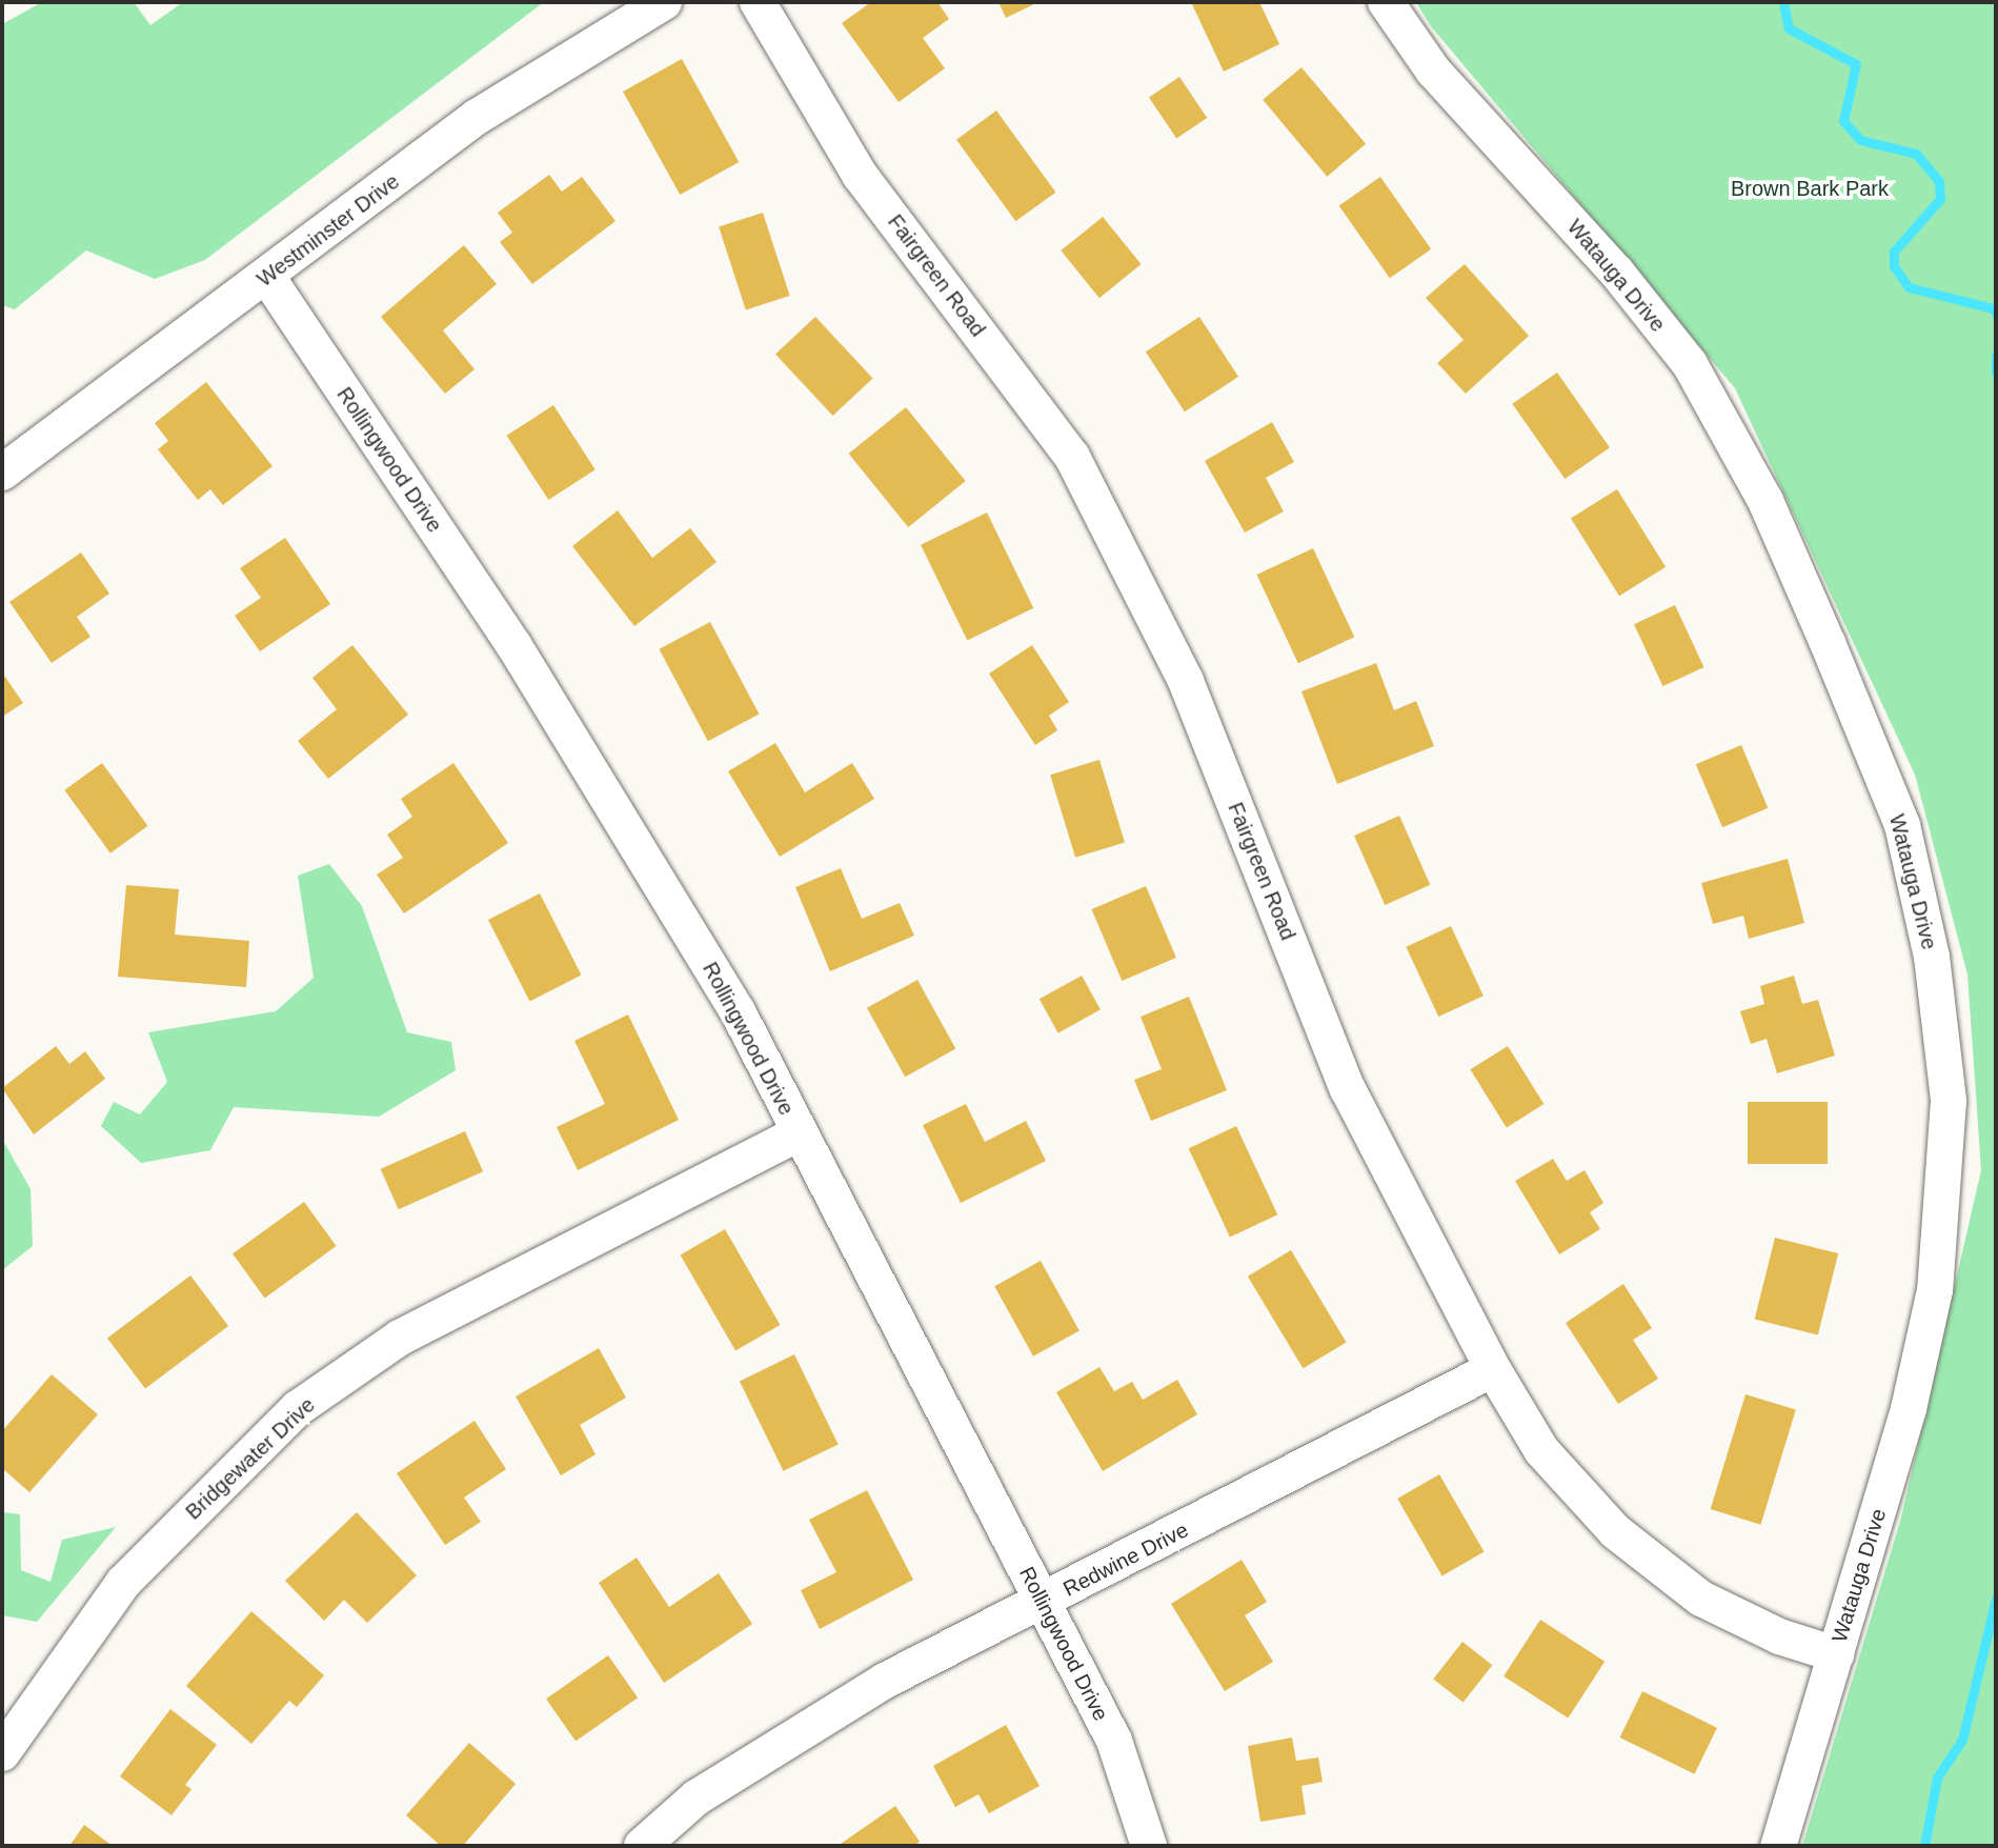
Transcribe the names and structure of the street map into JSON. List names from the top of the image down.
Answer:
{
  "streets": {
    "street": [
      "Westminster Drive",
      "Fairgreen Road",
      "Watauga Drive",
      "Rollingwood Drive",
      "Bridgewater Drive",
      "Redwine Drive"
    ]
  },
  "crossings": [
    ["Westminster Drive", "Rollingwood Drive"],
    ["Fairgreen Road", "Watauga Drive"],
    ["Fairgreen Road", "Redwine Drive"],
    ["Rollingwood Drive", "Bridgewater Drive"],
    ["Rollingwood Drive", "Redwine Drive"]
  ],
  "parks": ["Brown Bark Park"]
}
